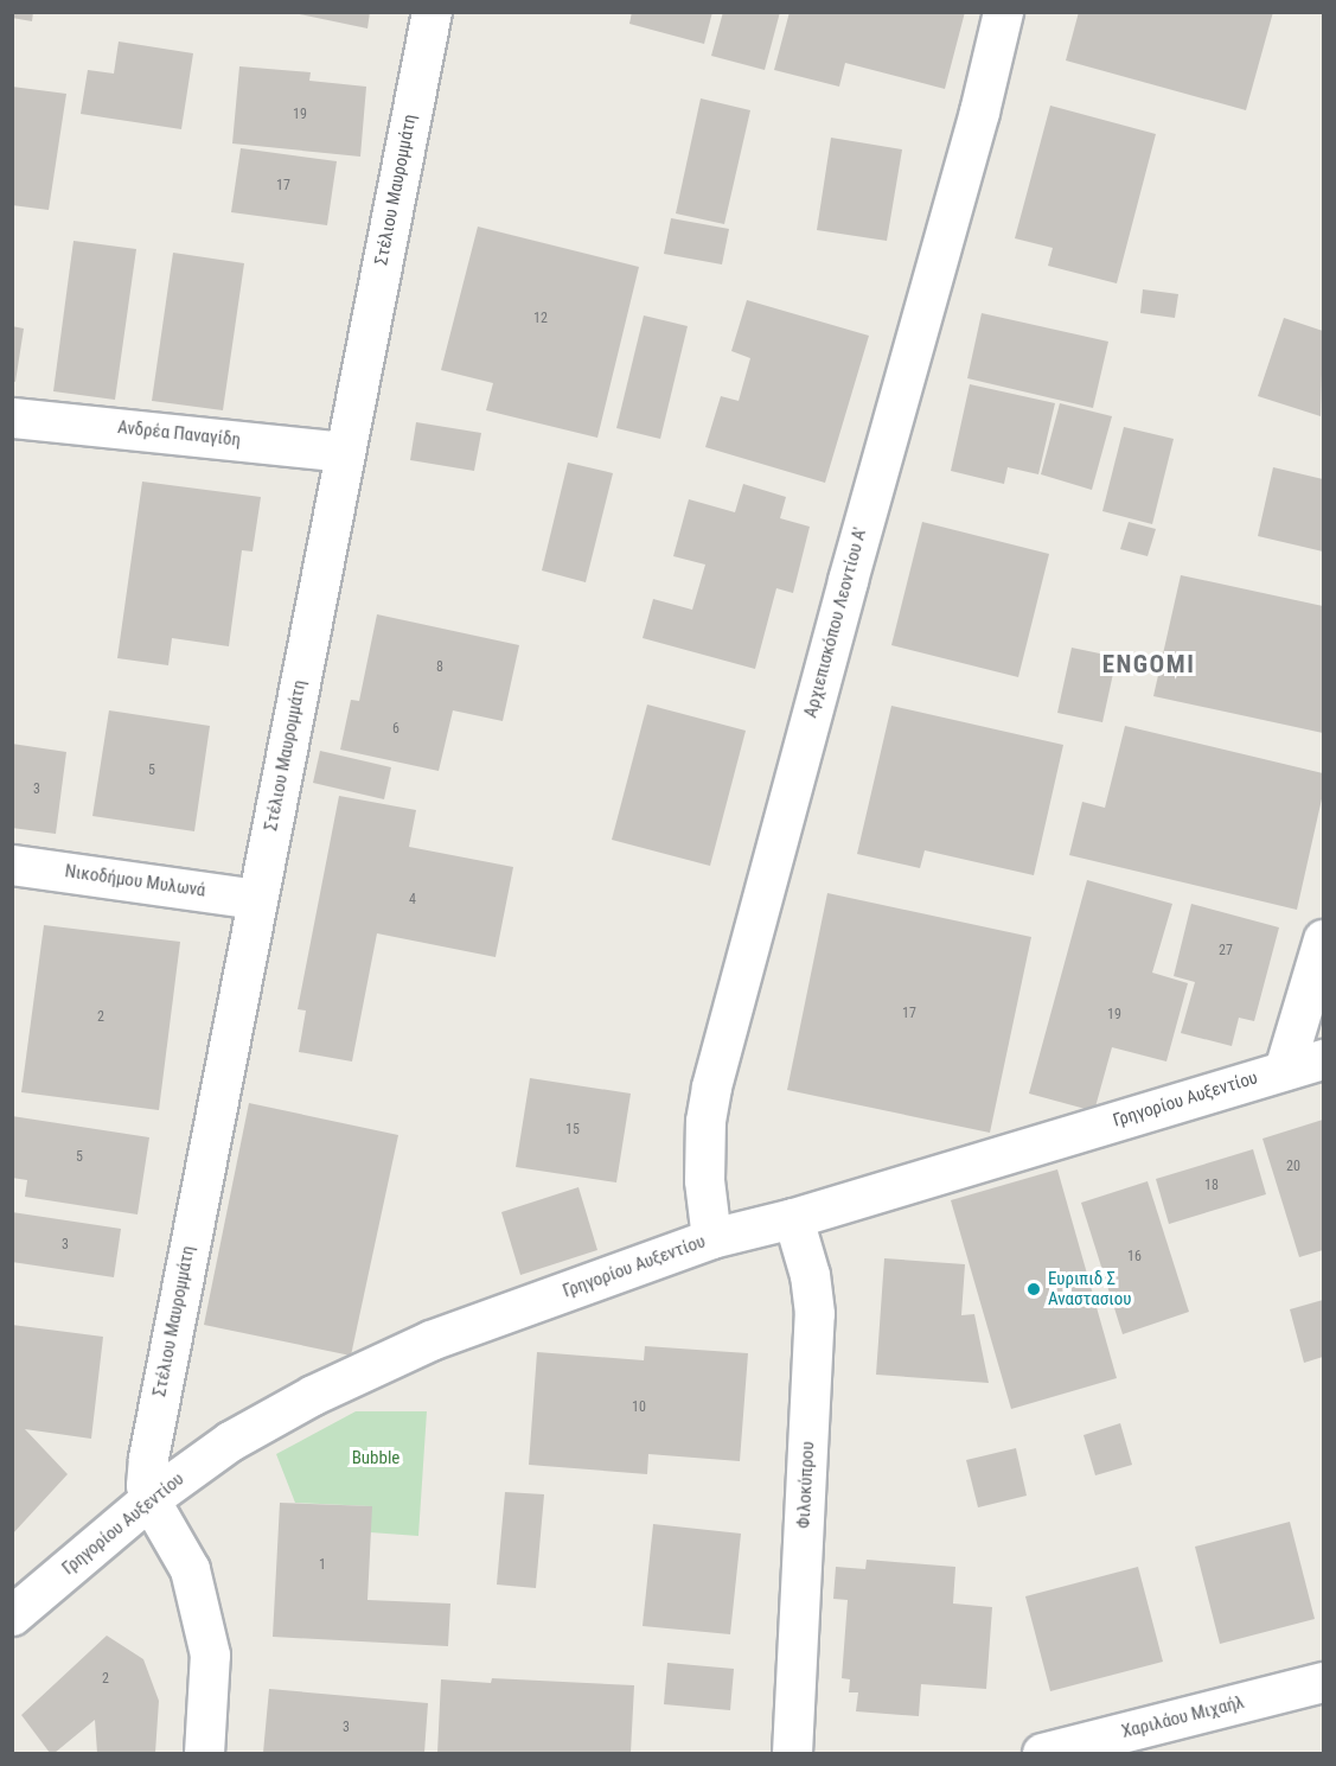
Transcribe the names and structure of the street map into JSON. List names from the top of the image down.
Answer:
{
  "streets": {
    "street": [
      "Στέλιου Μαυρομμάτη",
      "Ανδρέα Παναγίδη",
      "Αρχιεπισκόπου Λεοντίου Α'",
      "Νικοδήμου Μυλωνά",
      "Γρηγορίου Αυξεντίου",
      "Φιλοκύπρου",
      "Χαριλάου Μιχαήλ"
    ]
  },
  "crossings": [
    ["Στέλιου Μαυρομμάτη", "Ανδρέα Παναγίδη"],
    ["Στέλιου Μαυρομμάτη", "Νικοδήμου Μυλωνά"],
    ["Στέλιου Μαυρομμάτη", "Γρηγορίου Αυξεντίου"],
    ["Αρχιεπισκόπου Λεοντίου Α'", "Γρηγορίου Αυξεντίου"],
    ["Γρηγορίου Αυξεντίου", "Φιλοκύπρου"]
  ],
  "districts": ["ENGOMI"],
  "parks": ["Bubble"],
  "places": ["Ευριπιδ Σ Αναστασιου"],
  "house_numbers": [
    "19",
    "17",
    "12",
    "8",
    "6",
    "5",
    "3",
    "4",
    "27",
    "17",
    "19",
    "2",
    "15",
    "5",
    "20",
    "18",
    "3",
    "16",
    "10",
    "1",
    "2",
    "3"
  ]
}
